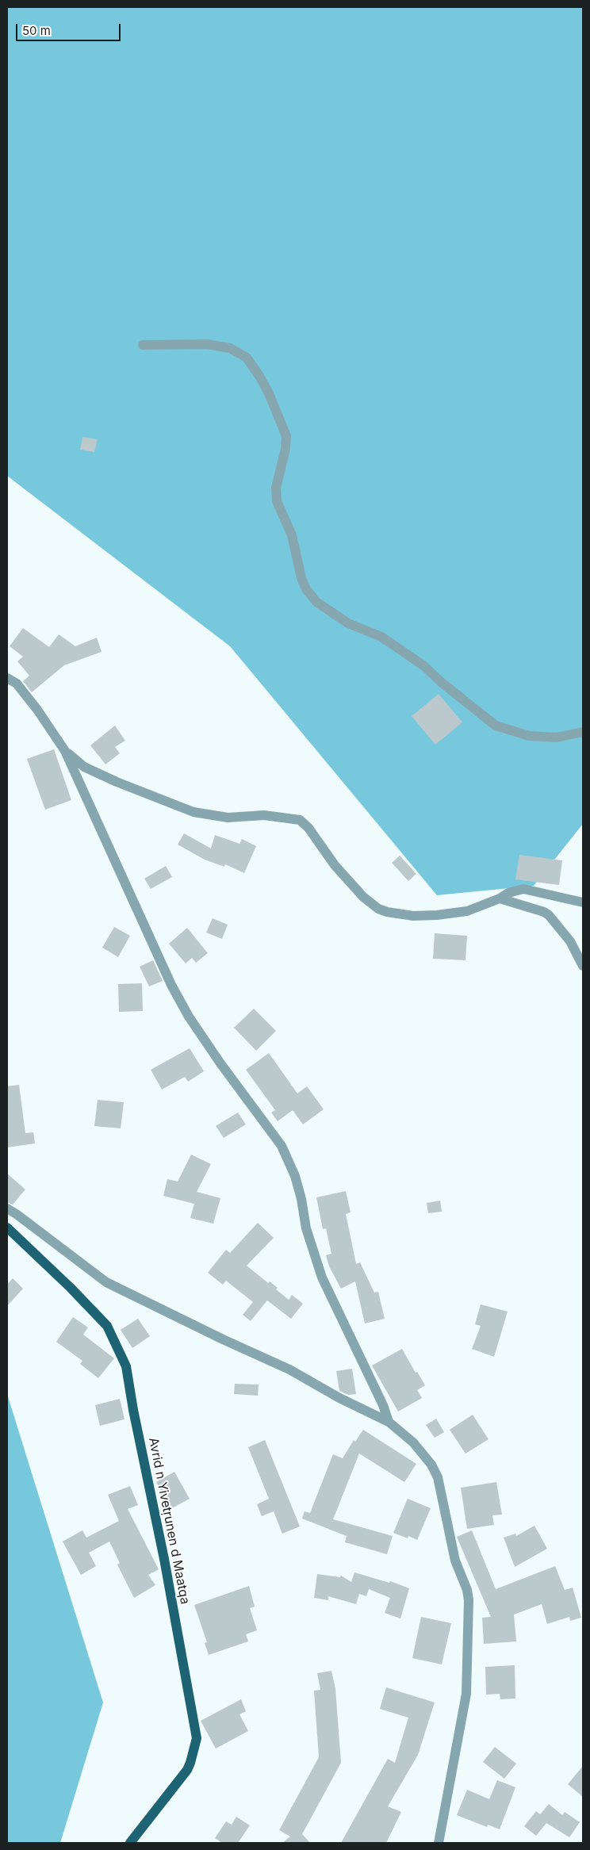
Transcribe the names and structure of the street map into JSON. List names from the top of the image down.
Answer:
{
  "streets": {
    "main road": ["Avrid n Yivetṛunen d Maatqa"]
  },
  "scale_bar": "50 m"
}
